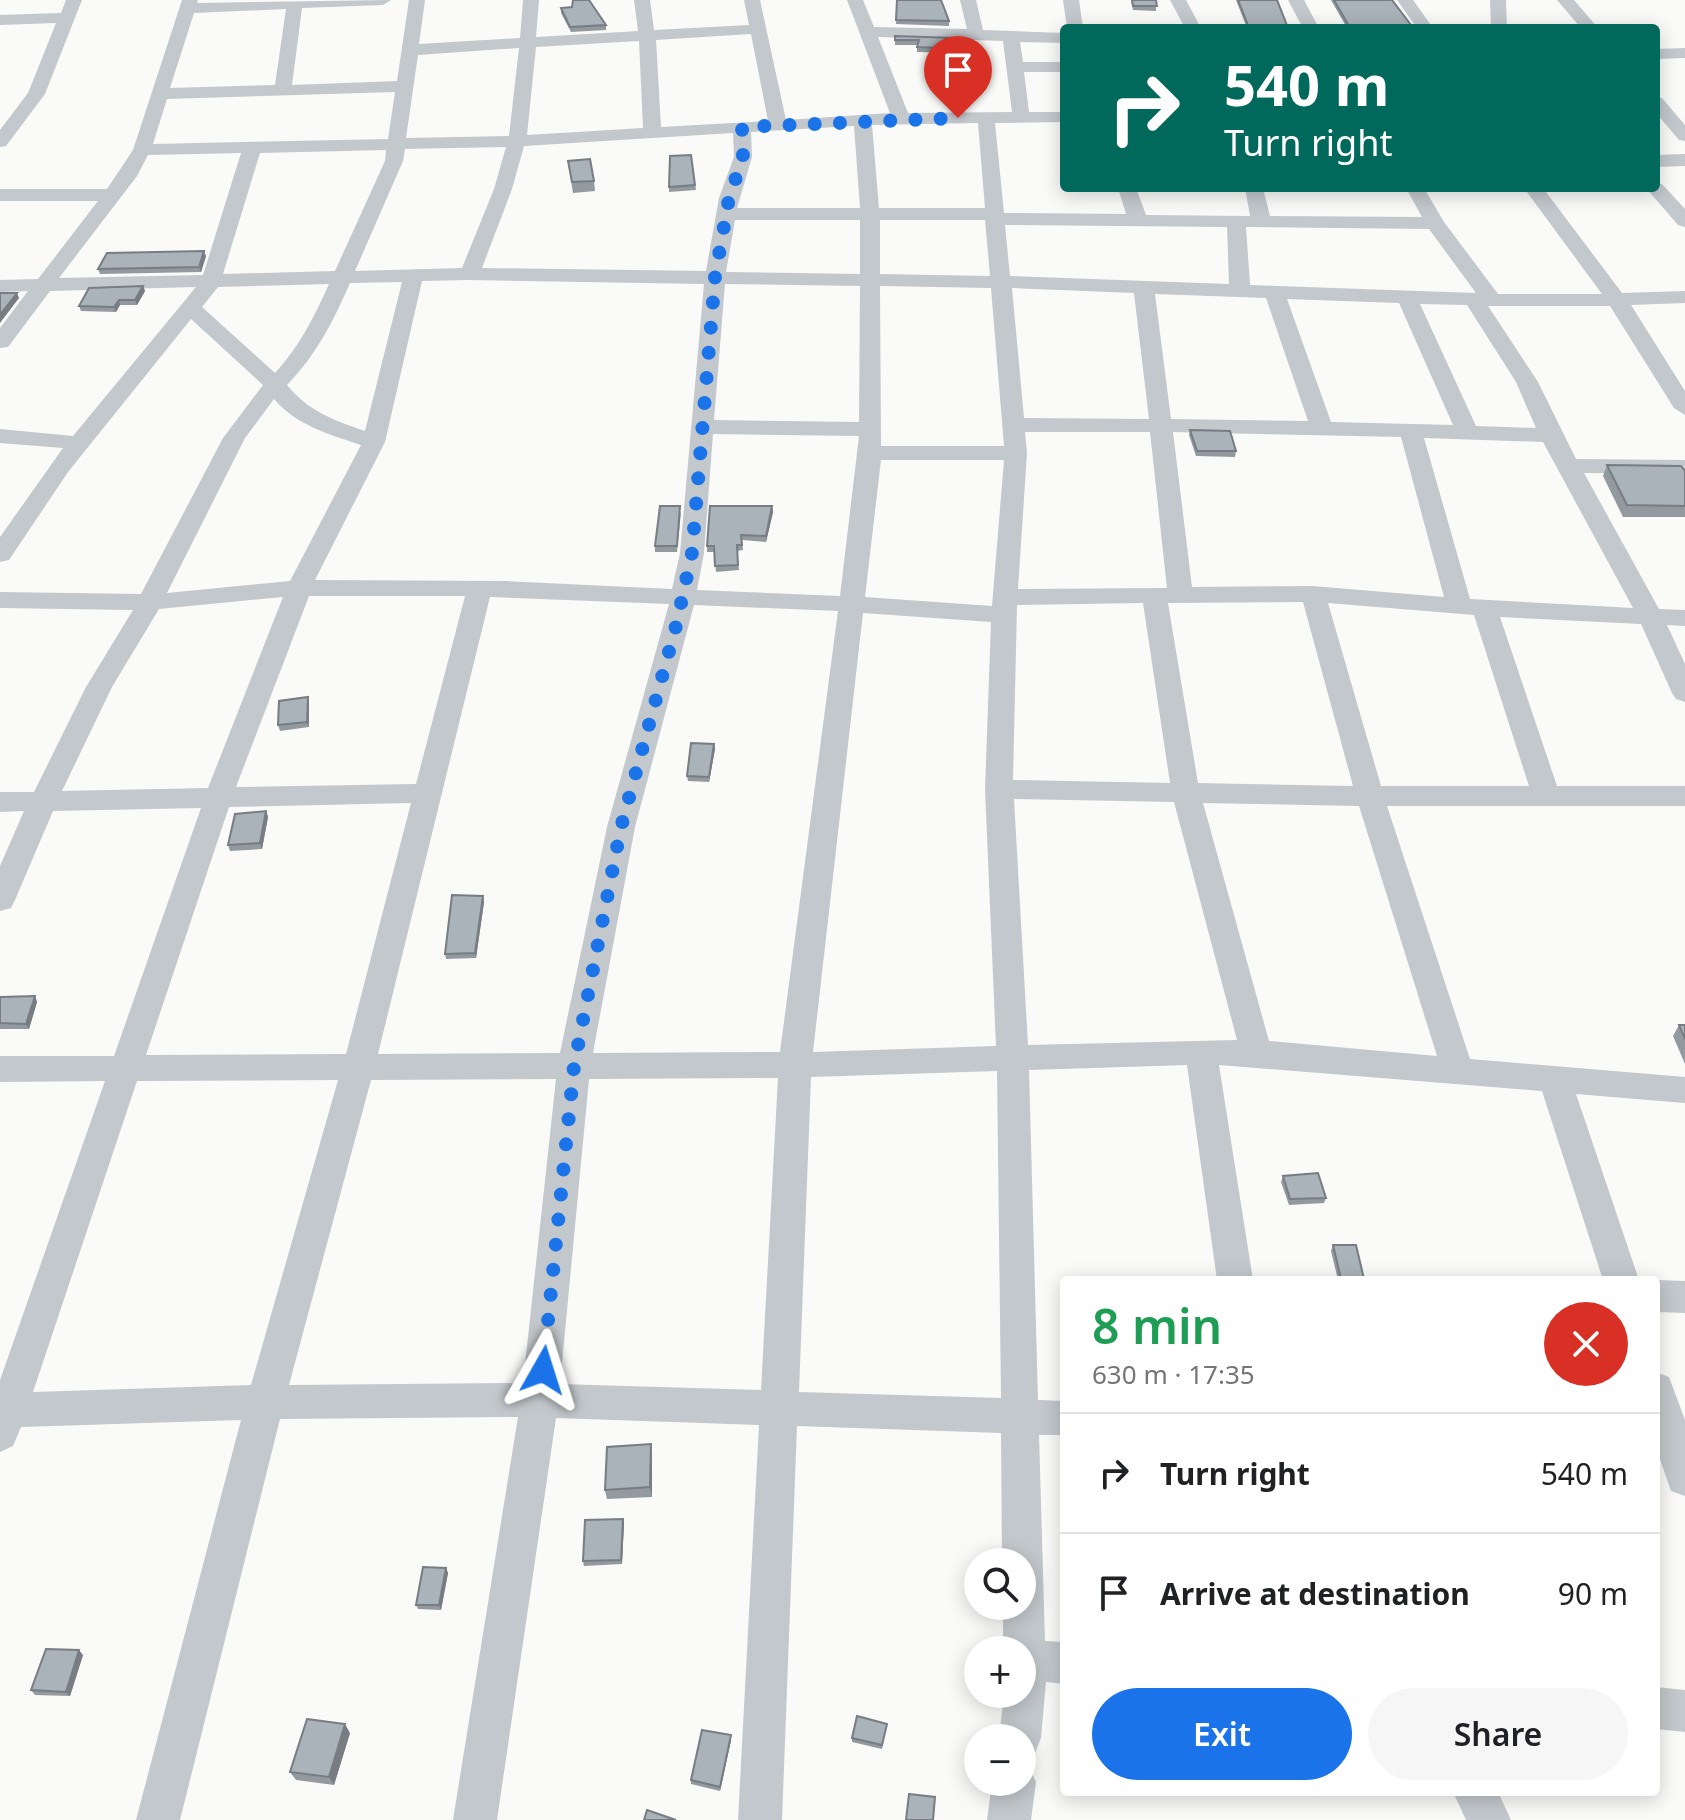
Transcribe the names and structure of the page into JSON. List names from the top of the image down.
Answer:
{
  "page": {
    "turn": ["540 m", "Turn right"],
    "heading": ["8 min", "630 m · 17:35"],
    "list": [
      {
        "name": "Turn right",
        "value": "540 m"
      },
      {
        "name": "Arrive at destination",
        "value": "90 m"
      }
    ],
    "map_buttons": ["+", "−"],
    "buttons": ["Exit", "Share"]
  }
}
